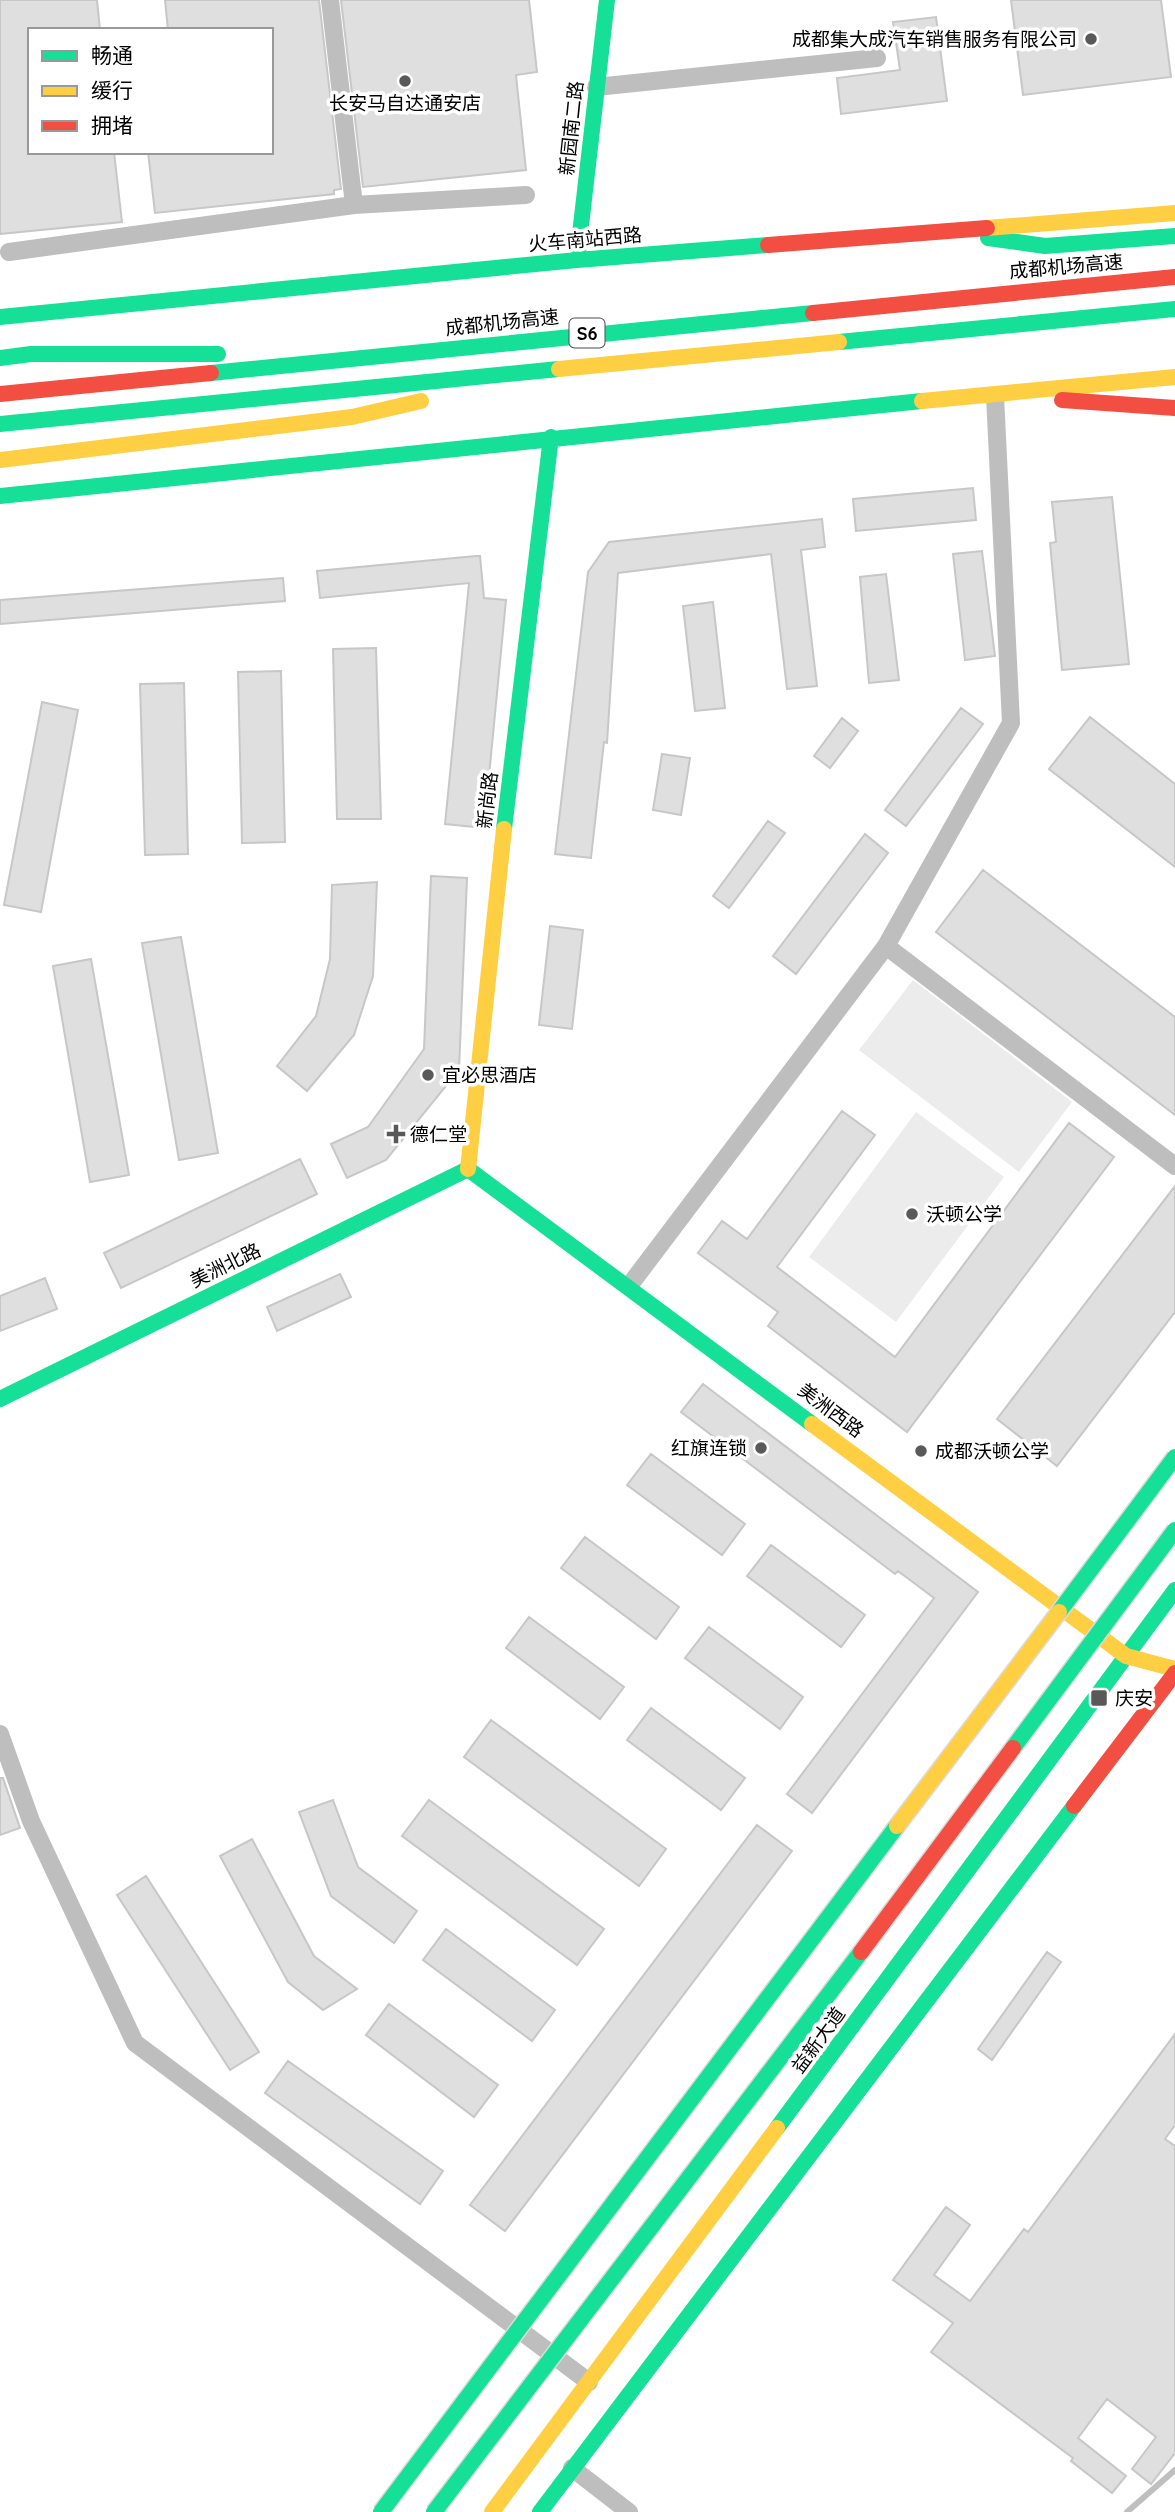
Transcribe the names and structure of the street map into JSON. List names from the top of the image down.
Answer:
{
  "streets": {
    "main road": [
      "新园南二路",
      "火车南站西路",
      "成都机场高速",
      "S6",
      "新尚路",
      "美洲北路",
      "美洲西路",
      "益新大道"
    ]
  },
  "crossings": [
    ["新园南二路", "火车南站西路"],
    ["新尚路", "美洲北路"],
    ["新尚路", "美洲西路"],
    ["美洲北路", "美洲西路"],
    ["美洲西路", "益新大道"]
  ],
  "places": {
    "other": [
      "成都集大成汽车销售服务有限公司",
      "长安马自达通安店",
      "宜必思酒店",
      "沃顿公学",
      "红旗连锁",
      "成都沃顿公学"
    ],
    "health": ["德仁堂"],
    "transit": ["庆安"]
  },
  "legend": ["畅通", "缓行", "拥堵"]
}
